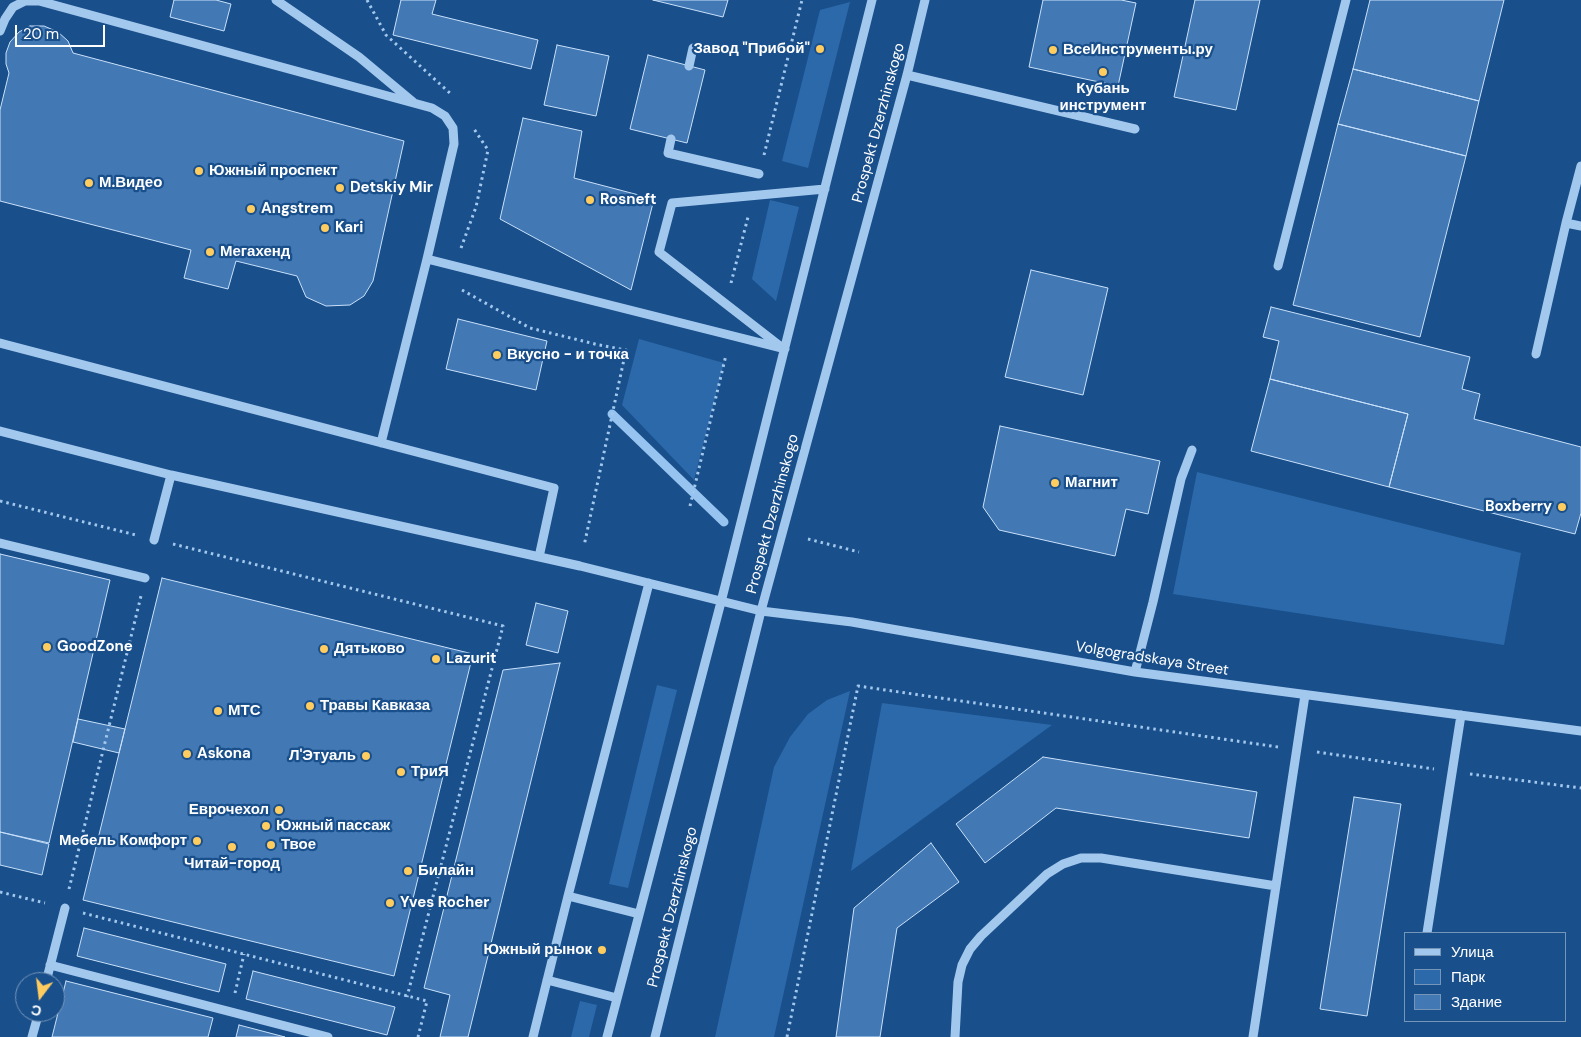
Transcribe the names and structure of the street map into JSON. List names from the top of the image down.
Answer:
{
  "streets": {
    "street": ["Prospekt Dzerzhinskogo", "Volgogradskaya Street"]
  },
  "crossings": [
    ["Prospekt Dzerzhinskogo", "Volgogradskaya Street"]
  ],
  "places": [
    "Завод \"Прибой\"",
    "ВсеИнструменты.ру",
    "Кубань инструмент",
    "Южный проспект",
    "М.Видео",
    "Detskiy Mir",
    "Rosneft",
    "Angstrem",
    "Kari",
    "Мегахенд",
    "Вкусно - и точка",
    "Магнит",
    "Boxberry",
    "GoodZone",
    "Дятьково",
    "Lazurit",
    "Травы Кавказа",
    "МТС",
    "Askona",
    "Л'Этуаль",
    "ТриЯ",
    "Еврочехол",
    "Южный пассаж",
    "Мебель Комфорт",
    "Твое",
    "Читай-город",
    "Билайн",
    "Yves Rocher",
    "Южный рынок"
  ],
  "legend": ["Улица", "Парк", "Здание"],
  "scale_bar": "20 m",
  "north": "bottom"
}
